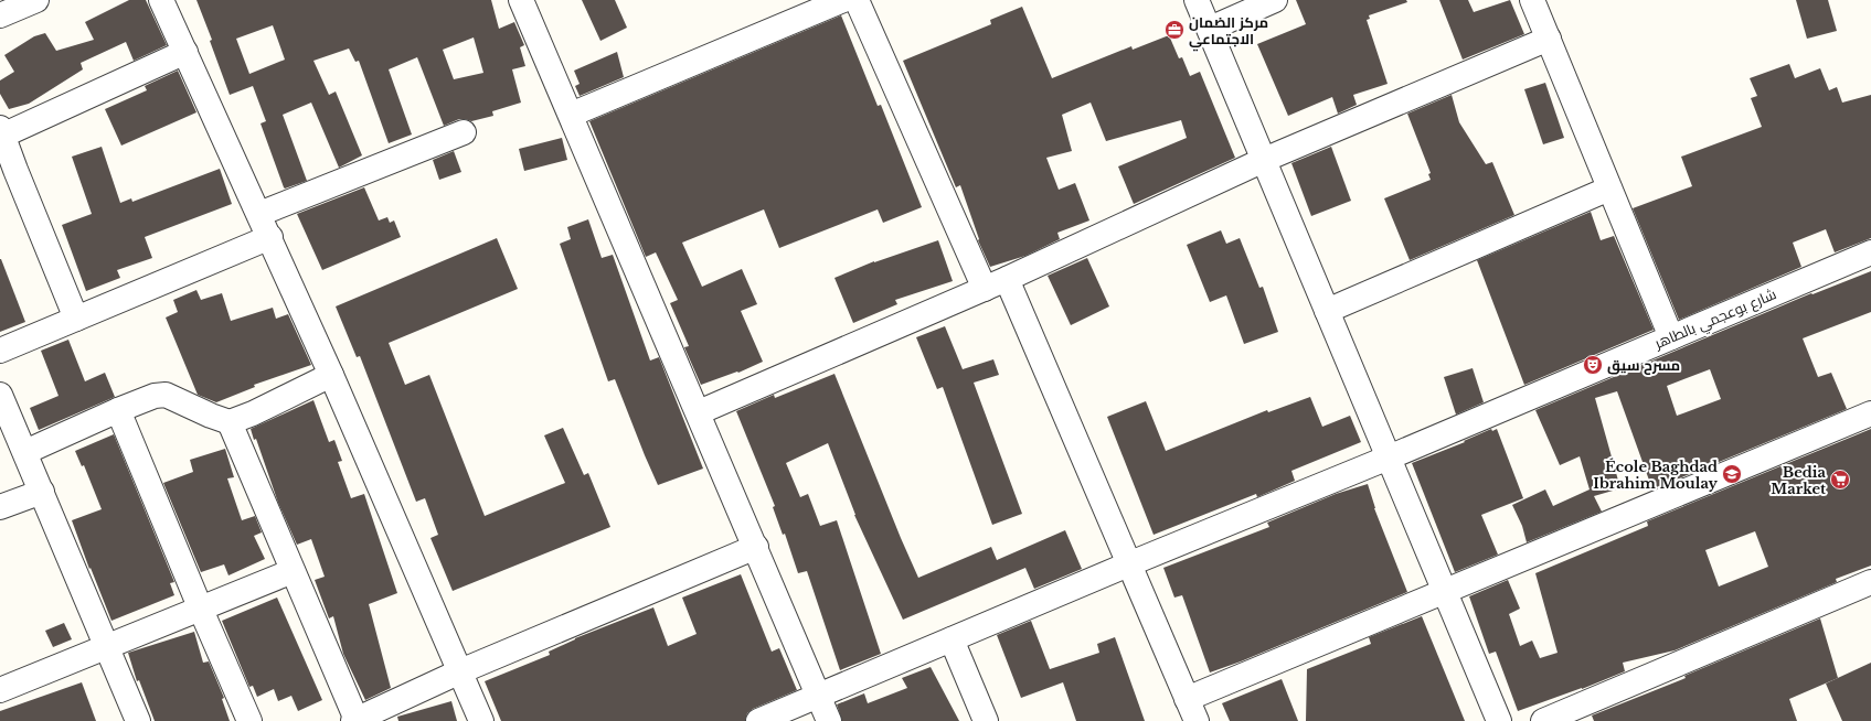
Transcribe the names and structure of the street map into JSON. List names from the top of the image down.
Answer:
{
  "streets": {
    "street": ["شارع بوعجمي بالطاهر"]
  },
  "places": {
    "office": ["مركز الضمان الاجتماعي"],
    "theatre": ["مسرح سيق"],
    "school or university": ["École Baghdad Ibrahim Moulay"],
    "supermarket": ["Bedia Market"]
  }
}
